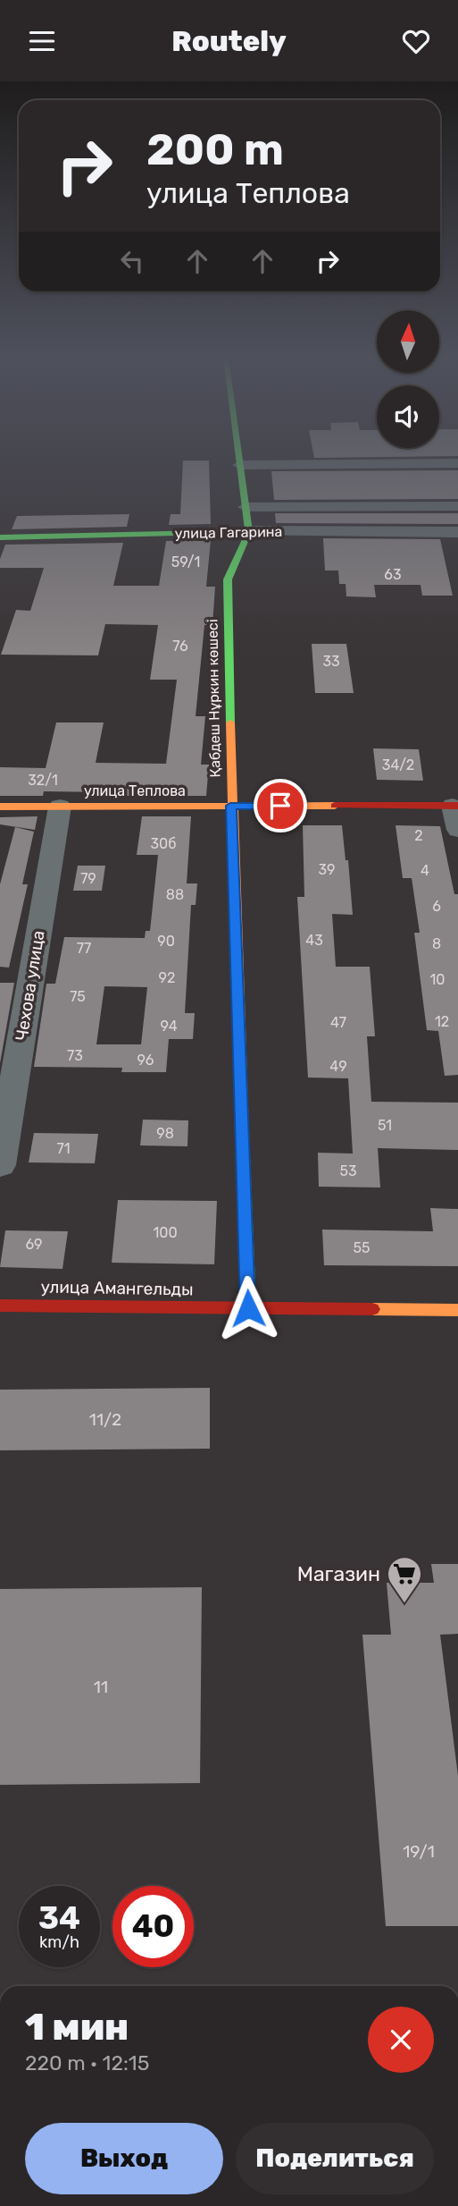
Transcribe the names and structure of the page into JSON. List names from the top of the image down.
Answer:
{
  "streets": {
    "street": [
      "улица Гагарина",
      "Қабдеш Нұркин көшесі",
      "улица Теплова",
      "Чехова улица",
      "улица Амангельды"
    ]
  },
  "crossings": [
    ["улица Гагарина", "Қабдеш Нұркин көшесі"],
    ["Қабдеш Нұркин көшесі", "улица Теплова"],
    ["Қабдеш Нұркин көшесі", "улица Амангельды"],
    ["улица Теплова", "Чехова улица"]
  ],
  "places": {
    "supermarket": ["Магазин"]
  },
  "house_numbers": [
    "59/1",
    "63",
    "76",
    "33",
    "34/2",
    "32/1",
    "2",
    "30б",
    "39",
    "4",
    "79",
    "88",
    "6",
    "43",
    "90",
    "8",
    "77",
    "92",
    "10",
    "75",
    "12",
    "47",
    "94",
    "73",
    "96",
    "49",
    "51",
    "98",
    "71",
    "53",
    "100",
    "69",
    "55",
    "11/2",
    "11",
    "19/1"
  ],
  "north": "top",
  "page": {
    "header": "Routely",
    "turn": ["200 m", "улица Теплова"],
    "speed": "34 km/h",
    "limit": "40",
    "heading": ["1 мин", "220 m · 12:15"],
    "buttons": ["Выход", "Поделиться"]
  }
}
